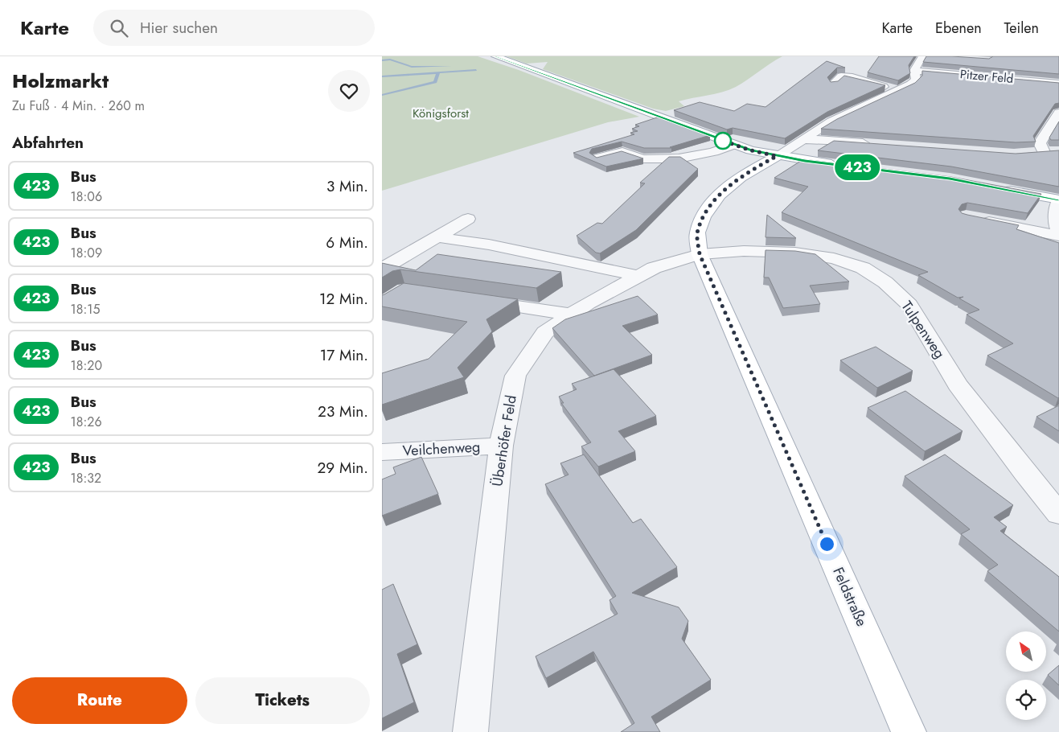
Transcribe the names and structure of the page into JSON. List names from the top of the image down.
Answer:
{
  "streets": {
    "main road": ["Feldstraße"],
    "street": [
      "Pitzer Feld",
      "Tulpenweg",
      "Überhöfer Feld",
      "Veilchenweg"
    ]
  },
  "crossings": [
    ["Tulpenweg", "Überhöfer Feld"],
    ["Tulpenweg", "Feldstraße"],
    ["Überhöfer Feld", "Veilchenweg"],
    ["Überhöfer Feld", "Feldstraße"]
  ],
  "parks": ["Königsforst"],
  "lines": ["bus line 423"],
  "north": "top left",
  "page": {
    "header": "Karte",
    "search": "Hier suchen",
    "nav": ["Karte", "Ebenen", "Teilen"],
    "heading": [
      ["Holzmarkt", "Zu Fuß · 4 Min. · 260 m"],
      "Abfahrten"
    ],
    "on_map": "423",
    "list": [
      {
        "mark": "423",
        "name": "Bus",
        "note": "18:06",
        "value": "3 Min."
      },
      {
        "mark": "423",
        "name": "Bus",
        "note": "18:09",
        "value": "6 Min."
      },
      {
        "mark": "423",
        "name": "Bus",
        "note": "18:15",
        "value": "12 Min."
      },
      {
        "mark": "423",
        "name": "Bus",
        "note": "18:20",
        "value": "17 Min."
      },
      {
        "mark": "423",
        "name": "Bus",
        "note": "18:26",
        "value": "23 Min."
      },
      {
        "mark": "423",
        "name": "Bus",
        "note": "18:32",
        "value": "29 Min."
      }
    ],
    "buttons": ["Route", "Tickets"]
  }
}
